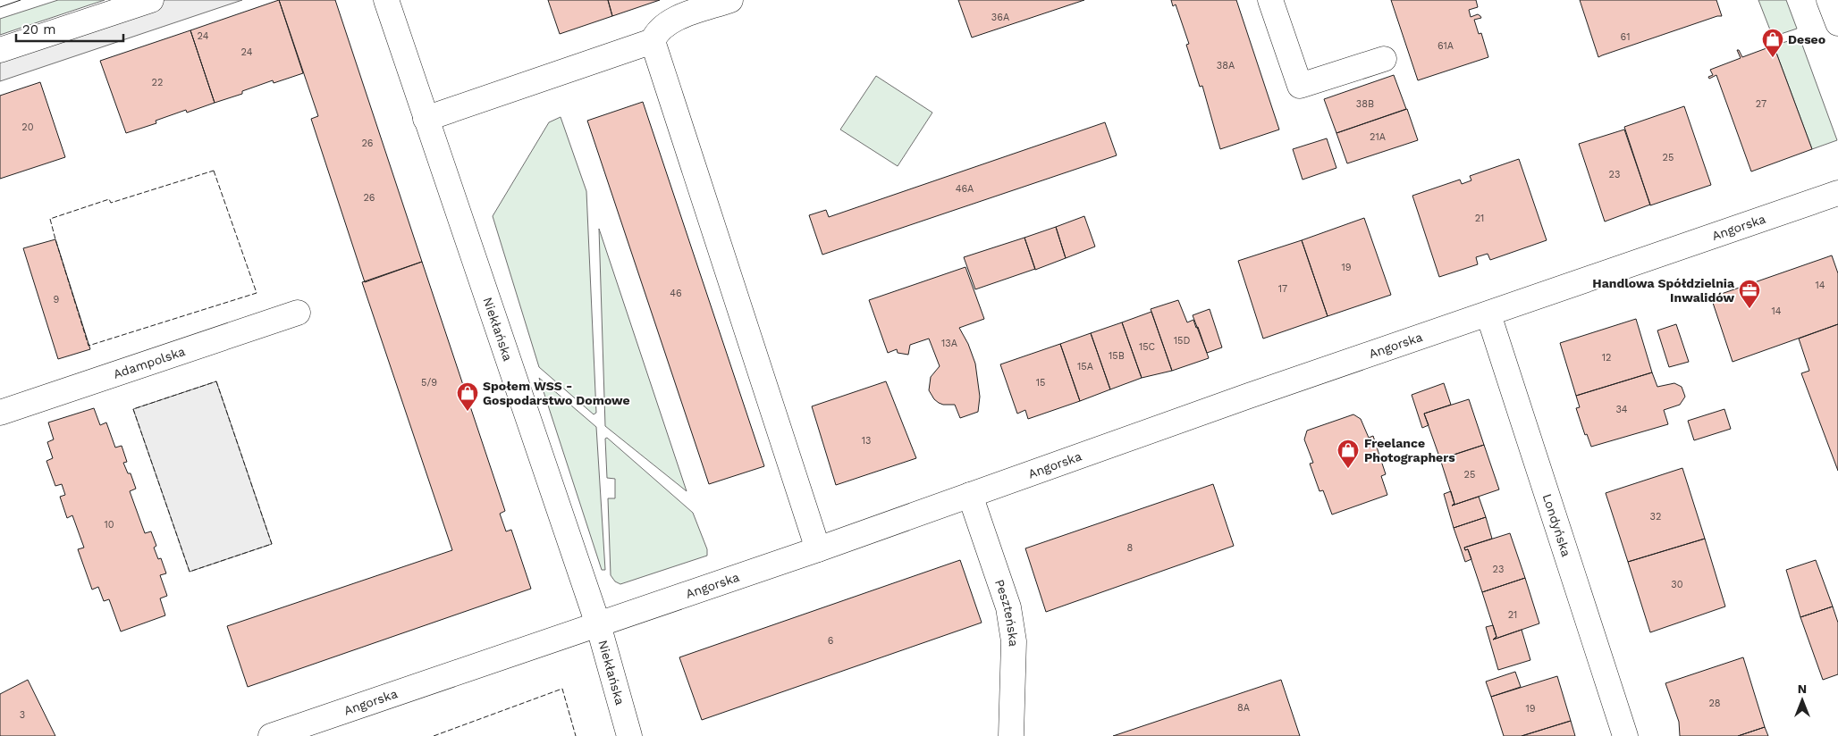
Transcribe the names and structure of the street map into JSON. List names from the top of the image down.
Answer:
{
  "streets": {
    "street": [
      "Angorska",
      "Niekłańska",
      "Adampolska",
      "Londyńska",
      "Peszteńska"
    ]
  },
  "crossings": [
    ["Angorska", "Niekłańska"],
    ["Angorska", "Londyńska"],
    ["Angorska", "Peszteńska"]
  ],
  "places": {
    "shop": ["Deseo", "Społem WSS - Gospodarstwo Domowe", "Freelance Photographers"],
    "office": ["Handlowa Spółdzielnia Inwalidów"]
  },
  "house_numbers": [
    "36A",
    "24",
    "61",
    "61A",
    "24",
    "38A",
    "22",
    "38B",
    "27",
    "20",
    "21A",
    "26",
    "25",
    "23",
    "46A",
    "26",
    "21",
    "19",
    "14",
    "17",
    "46",
    "9",
    "14",
    "15D",
    "13A",
    "15C",
    "15B",
    "12",
    "15A",
    "5/9",
    "15",
    "34",
    "13",
    "25",
    "32",
    "10",
    "8",
    "23",
    "30",
    "21",
    "6",
    "28",
    "8A",
    "19",
    "3"
  ],
  "scale_bar": "20 m",
  "north": "top"
}
